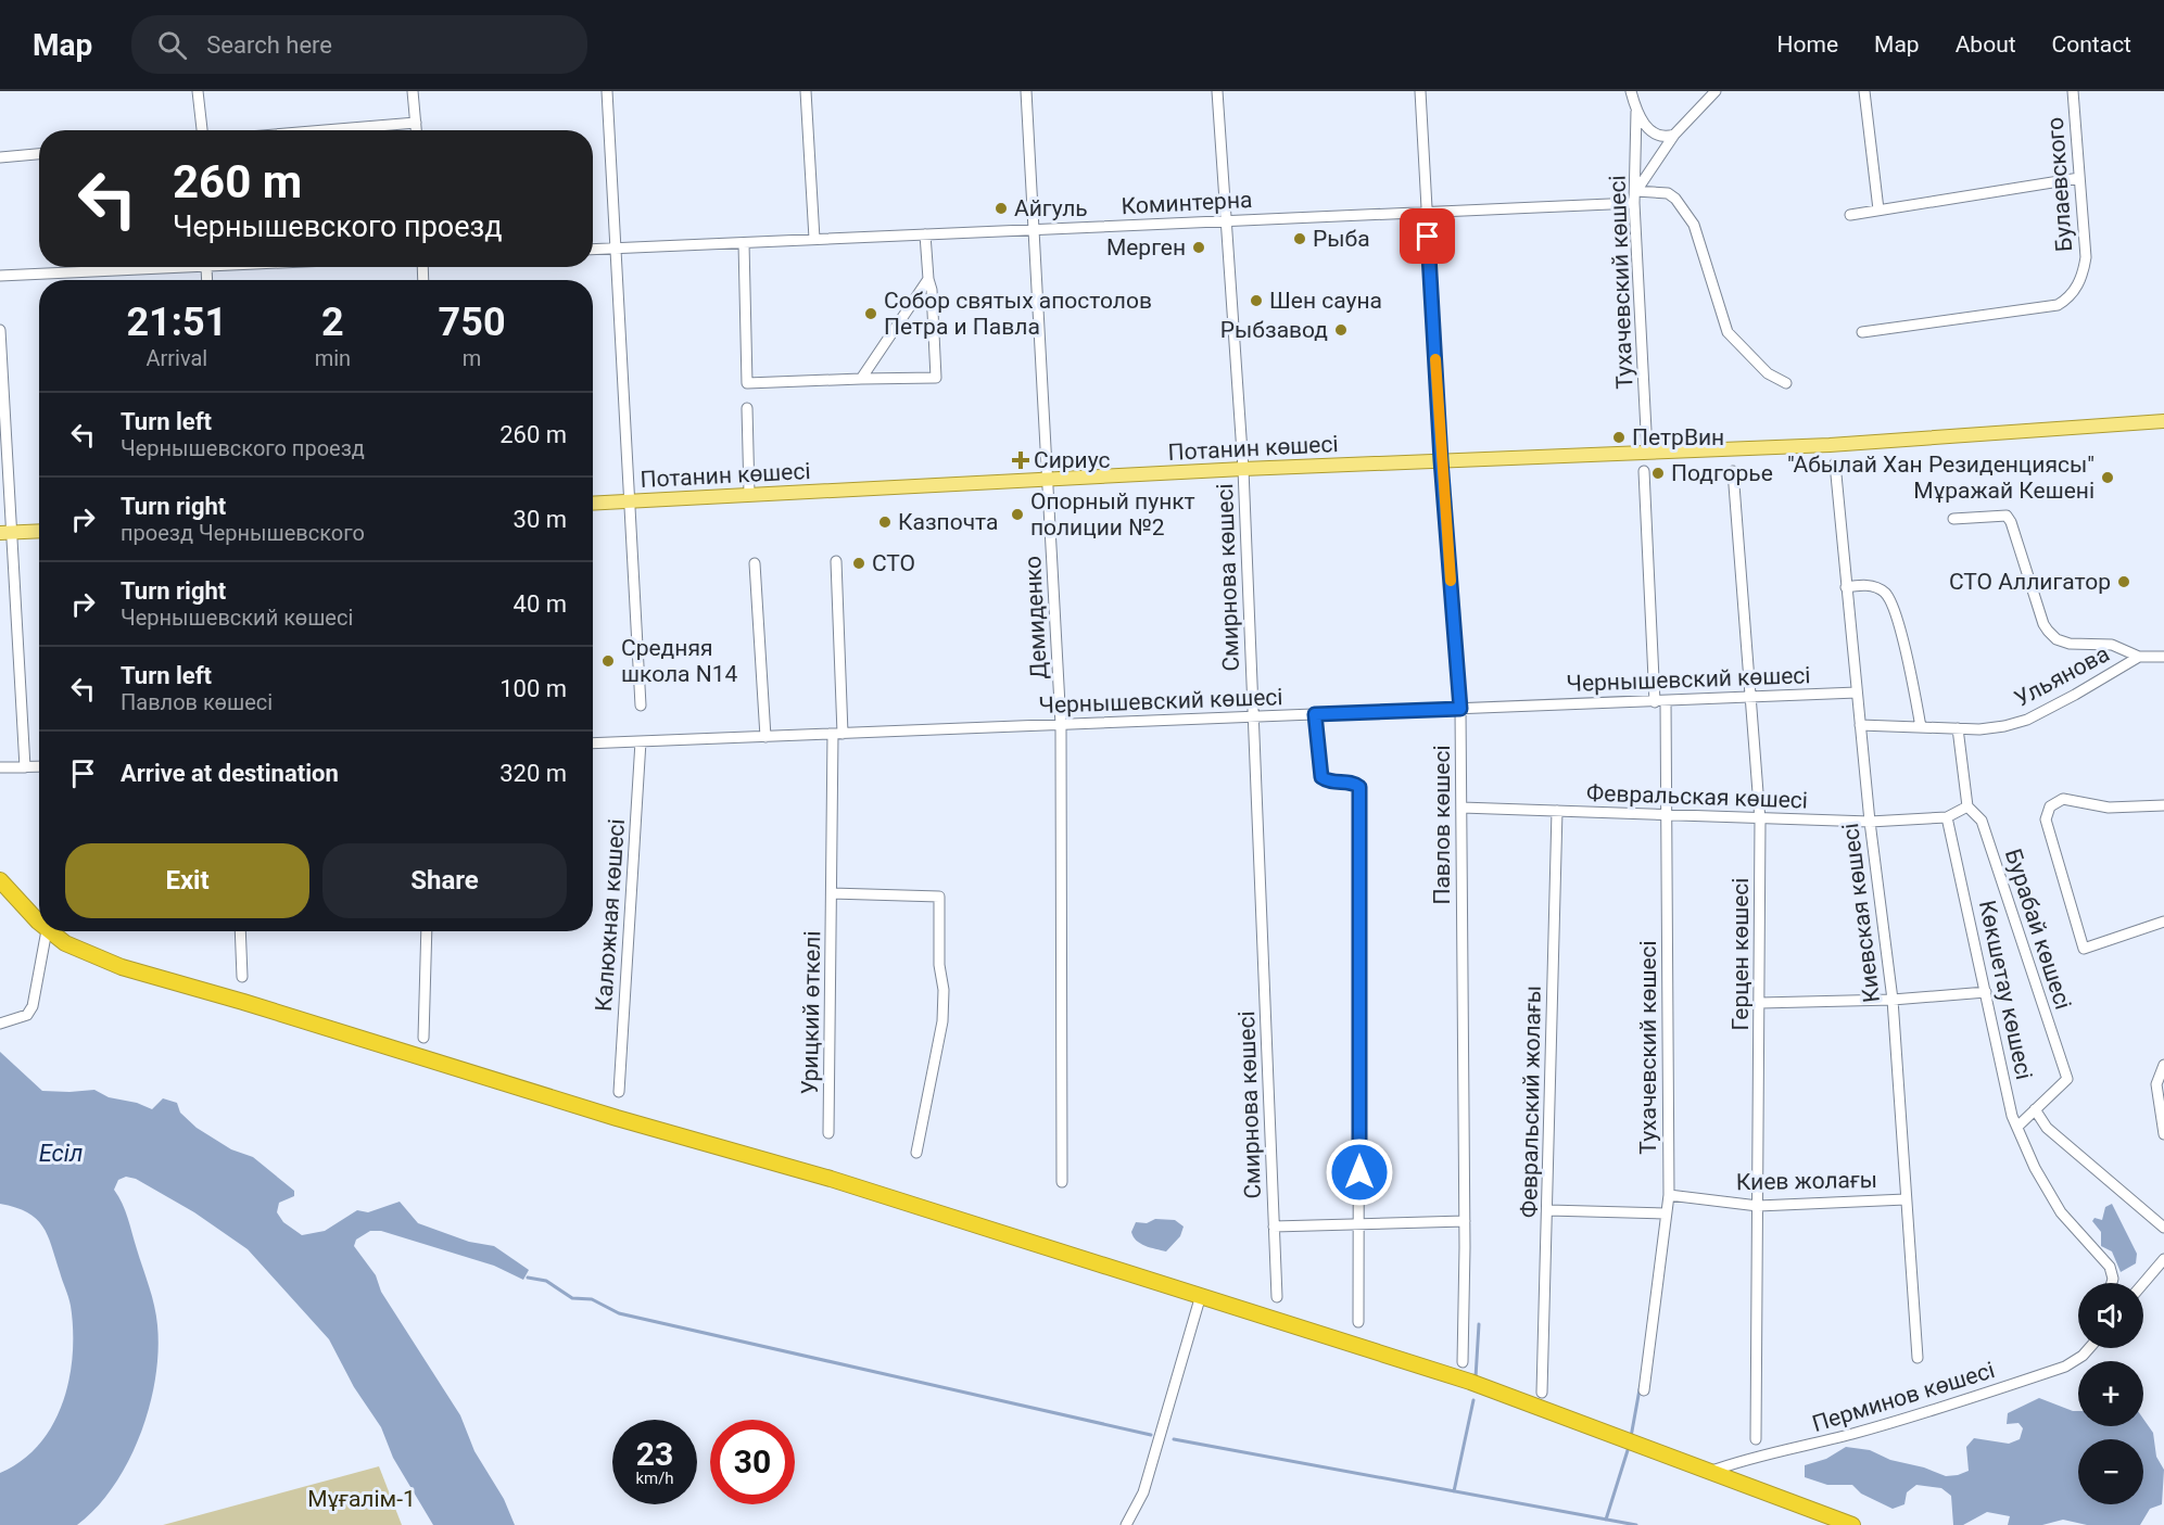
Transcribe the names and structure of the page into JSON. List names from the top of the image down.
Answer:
{
  "streets": {
    "main road": ["Потанин көшесі"],
    "street": [
      "Булаевского",
      "Коминтерна",
      "Тухачевский көшесі",
      "Смирнова көшесі",
      "Демиденко",
      "Ульянова",
      "Чернышевский көшесі",
      "Февральская көшесі",
      "Павлов көшесі",
      "Киевская көшесі",
      "Калюжная көшесі",
      "Бурабай көшесі",
      "Герцен көшесі",
      "Көкшетау көшесі",
      "Урицкий өткелі",
      "Февральский жолағы",
      "Киев жолағы",
      "Перминов көшесі"
    ]
  },
  "crossings": [
    ["Коминтерна", "Тухачевский көшесі"],
    ["Коминтерна", "Смирнова көшесі"],
    ["Коминтерна", "Демиденко"],
    ["Коминтерна", "Павлов көшесі"],
    ["Тухачевский көшесі", "Потанин көшесі"],
    ["Тухачевский көшесі", "Чернышевский көшесі"],
    ["Тухачевский көшесі", "Февральская көшесі"],
    ["Тухачевский көшесі", "Киев жолағы"],
    ["Потанин көшесі", "Смирнова көшесі"],
    ["Потанин көшесі", "Демиденко"],
    ["Потанин көшесі", "Павлов көшесі"],
    ["Смирнова көшесі", "Чернышевский көшесі"],
    ["Демиденко", "Чернышевский көшесі"],
    ["Ульянова", "Киевская көшесі"],
    ["Ульянова", "Бурабай көшесі"],
    ["Чернышевский көшесі", "Павлов көшесі"],
    ["Чернышевский көшесі", "Киевская көшесі"],
    ["Чернышевский көшесі", "Калюжная көшесі"],
    ["Чернышевский көшесі", "Герцен көшесі"],
    ["Чернышевский көшесі", "Урицкий өткелі"],
    ["Февральская көшесі", "Павлов көшесі"],
    ["Февральская көшесі", "Киевская көшесі"],
    ["Февральская көшесі", "Бурабай көшесі"],
    ["Февральская көшесі", "Герцен көшесі"],
    ["Февральская көшесі", "Көкшетау көшесі"],
    ["Февральская көшесі", "Февральский жолағы"],
    ["Киевская көшесі", "Киев жолағы"],
    ["Бурабай көшесі", "Көкшетау көшесі"],
    ["Герцен көшесі", "Киев жолағы"]
  ],
  "water": ["Есіл"],
  "parks": ["Мұғалім-1"],
  "places": {
    "other": [
      "Айгуль",
      "Рыба",
      "Мерген",
      "Шен сауна",
      "Собор святых апостолов Петра и Павла",
      "Рыбзавод",
      "ПетрВин",
      "Подгорье",
      "\"Абылай Хан Резиденциясы\" Мұражай Кешені",
      "Опорный пункт полиции №2",
      "Казпочта",
      "СТО",
      "СТО Аллигатор",
      "Средняя школа N14"
    ],
    "health": ["Сириус"]
  },
  "page": {
    "header": "Map",
    "search": "Search here",
    "nav": [
      "Home",
      "Map",
      "About",
      "Contact"
    ],
    "turn": ["260 m", "Чернышевского проезд"],
    "eta": [
      "21:51",
      "Arrival",
      "2",
      "min",
      "750",
      "m"
    ],
    "list": [
      {
        "name": "Turn left",
        "note": "Чернышевского проезд",
        "value": "260 m"
      },
      {
        "name": "Turn right",
        "note": "проезд Чернышевского",
        "value": "30 m"
      },
      {
        "name": "Turn right",
        "note": "Чернышевский көшесі",
        "value": "40 m"
      },
      {
        "name": "Turn left",
        "note": "Павлов көшесі",
        "value": "100 m"
      },
      {
        "name": "Arrive at destination",
        "value": "320 m"
      }
    ],
    "buttons": ["Exit", "Share"],
    "map_buttons": ["+", "−"],
    "speed": "23 km/h",
    "limit": "30"
  }
}
